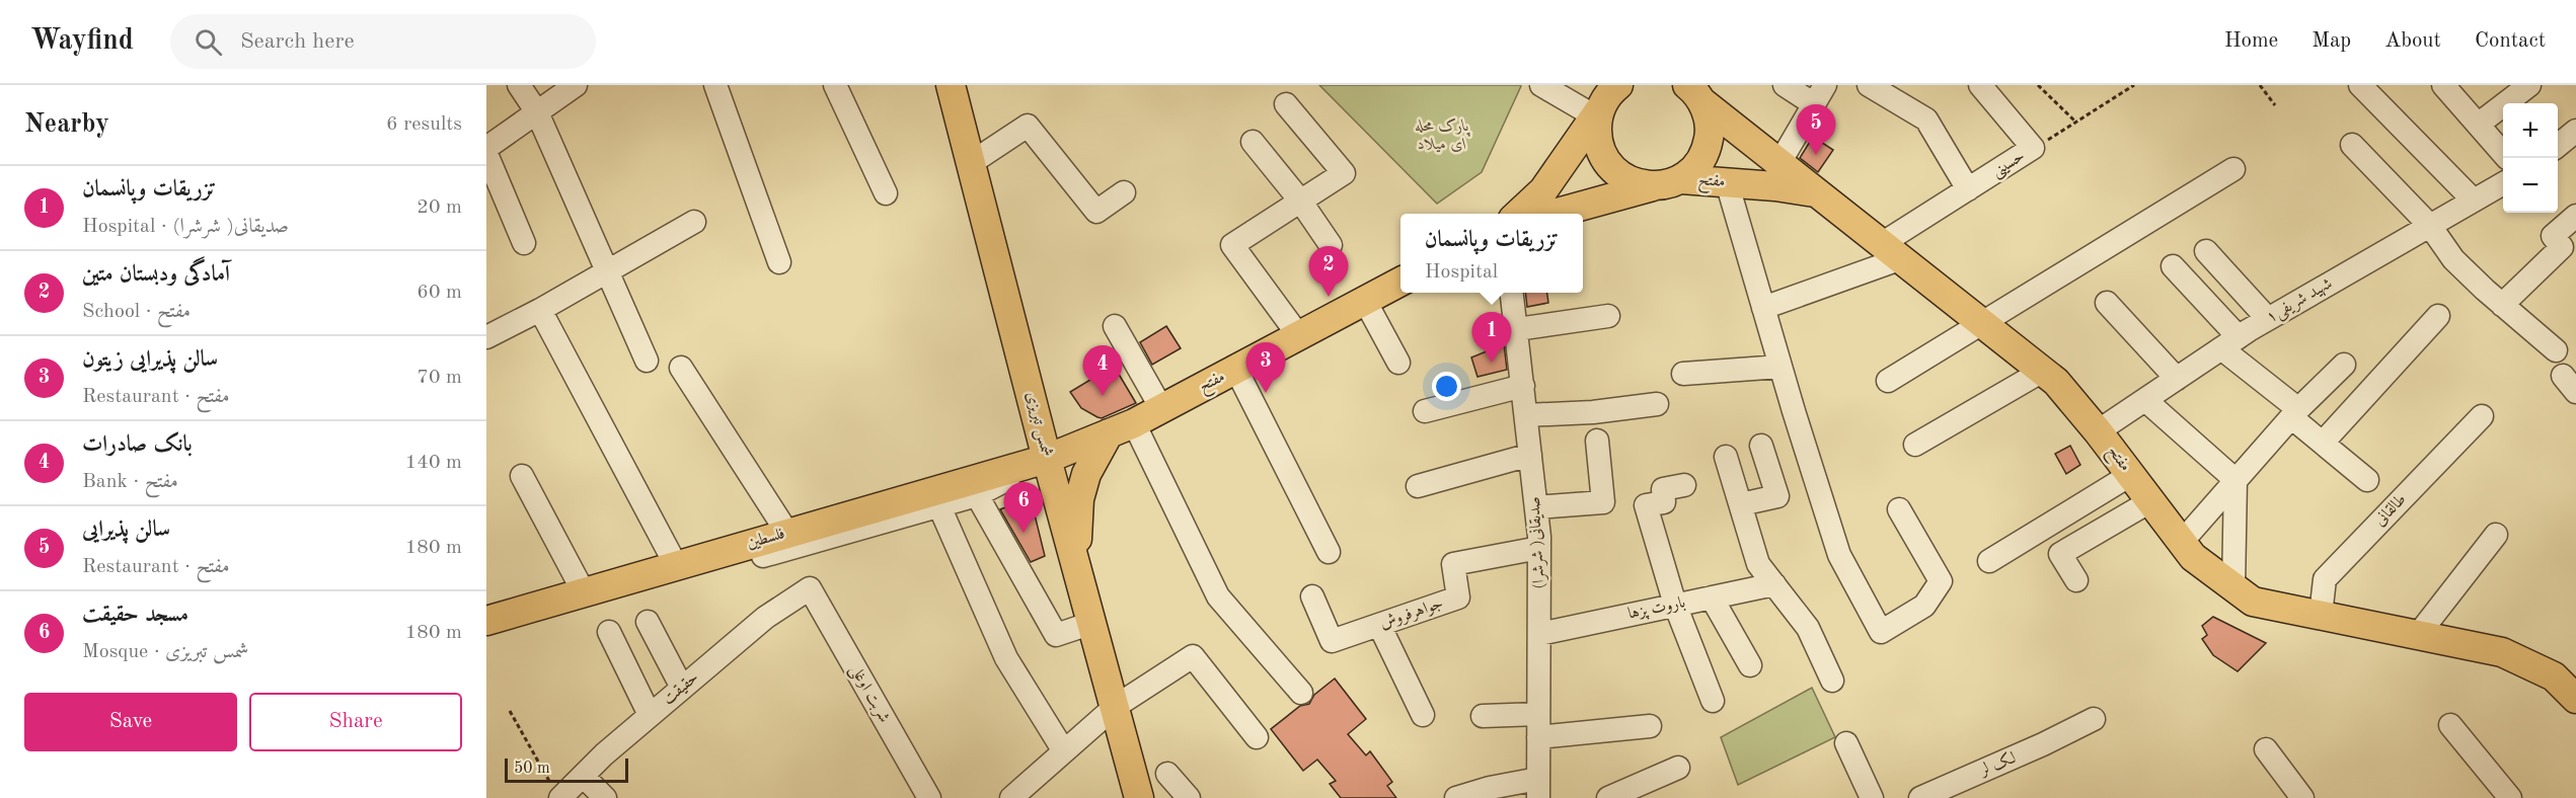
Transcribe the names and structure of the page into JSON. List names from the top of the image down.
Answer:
{
  "streets": {
    "main road": ["مفتح", "شمس تبریزی", "فلسطین"],
    "street": [
      "حسینی",
      "شهید شریفی۱",
      "طالقانی",
      "(شرشرا )صدیقانی",
      "باروت پزها",
      "جواهرفروش",
      "حقیقت",
      "شربت اوغلی",
      "لک لر"
    ]
  },
  "crossings": [
    ["حسینی", "مفتح"],
    ["مفتح", "شهید شریفی۱"],
    ["مفتح", "شمس تبریزی"],
    ["مفتح", "طالقانی"],
    ["مفتح", "فلسطین"],
    ["شمس تبریزی", "فلسطین"],
    ["(شرشرا )صدیقانی", "باروت پزها"],
    ["(شرشرا )صدیقانی", "جواهرفروش"],
    ["حقیقت", "شربت اوغلی"]
  ],
  "parks": ["پارک محله ای میلاد"],
  "scale_bar": "50 m",
  "page": {
    "header": "Wayfind",
    "search": "Search here",
    "nav": [
      "Home",
      "Map",
      "About",
      "Contact"
    ],
    "heading": ["Nearby", "6 results"],
    "map_buttons": ["+", "−"],
    "pins": [
      "5",
      "2",
      "1",
      "3",
      "4",
      "6"
    ],
    "list": [
      {
        "mark": "1",
        "name": "تزریقات وپانسمان",
        "note": "Hospital · (شرشرا )صدیقانی",
        "value": "20 m"
      },
      {
        "mark": "2",
        "name": "آمادگی ودبستان متین",
        "note": "School · مفتح",
        "value": "60 m"
      },
      {
        "mark": "3",
        "name": "سالن پذیرایی زیتون",
        "note": "Restaurant · مفتح",
        "value": "70 m"
      },
      {
        "mark": "4",
        "name": "بانک صادرات",
        "note": "Bank · مفتح",
        "value": "140 m"
      },
      {
        "mark": "5",
        "name": "سالن پذیرایی",
        "note": "Restaurant · مفتح",
        "value": "180 m"
      },
      {
        "mark": "6",
        "name": "مسجد حقیقت",
        "note": "Mosque · شمس تبریزی",
        "value": "180 m"
      }
    ],
    "popup": ["تزریقات وپانسمان", "Hospital"],
    "buttons": ["Save", "Share"],
    "scale": "50 m"
  }
}
